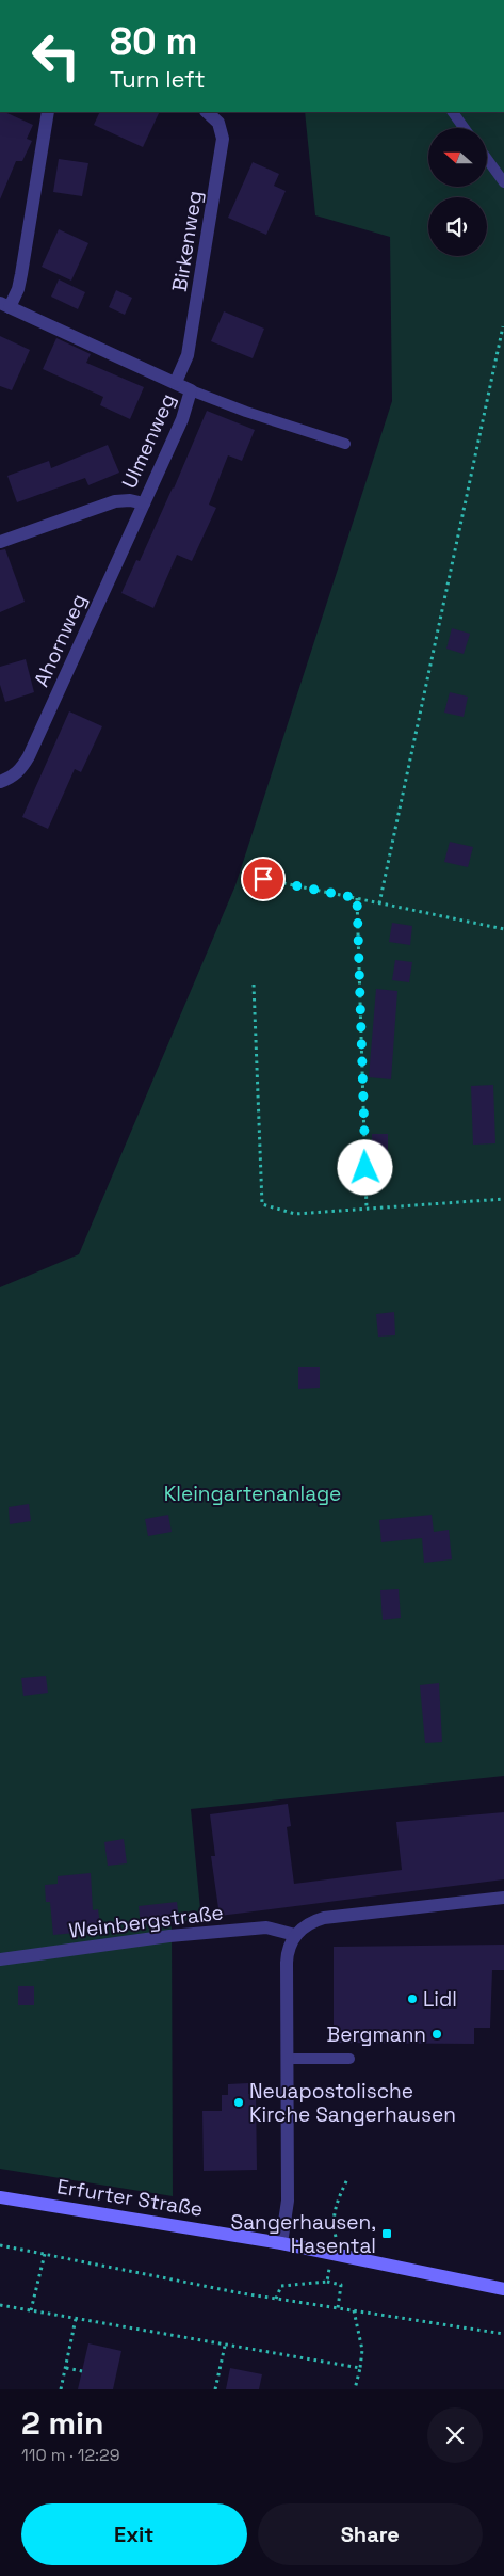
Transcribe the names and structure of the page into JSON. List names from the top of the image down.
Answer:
{
  "streets": {
    "main road": ["Erfurter Straße"],
    "street": [
      "Birkenweg",
      "Ulmenweg",
      "Ahornweg",
      "Weinbergstraße"
    ]
  },
  "crossings": [
    ["Birkenweg", "Ulmenweg"],
    ["Ulmenweg", "Ahornweg"]
  ],
  "parks": ["Kleingartenanlage"],
  "places": {
    "other": ["Lidl", "Bergmann", "Neuapostolische Kirche Sangerhausen"],
    "transit": ["Sangerhausen, Hasental"]
  },
  "north": "left",
  "page": {
    "turn": ["80 m", "Turn left"],
    "heading": ["2 min", "110 m · 12:29"],
    "buttons": ["Exit", "Share"]
  }
}
